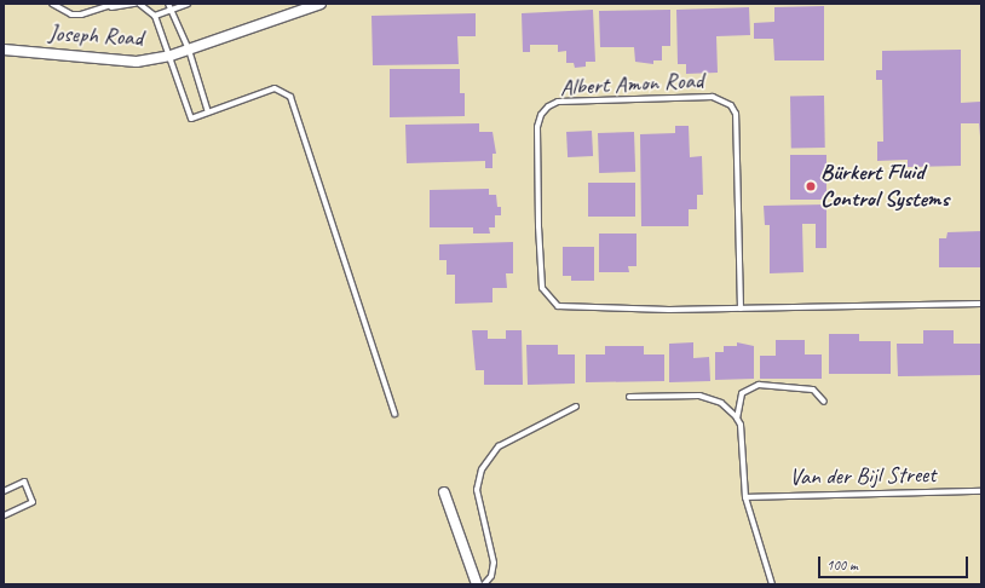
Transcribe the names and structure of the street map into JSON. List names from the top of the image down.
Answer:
{
  "streets": {
    "street": ["Joseph Road"],
    "lane": ["Albert Amon Road", "Van der Bijl Street"]
  },
  "places": ["Bürkert Fluid Control Systems"],
  "scale_bar": "100 m"
}
